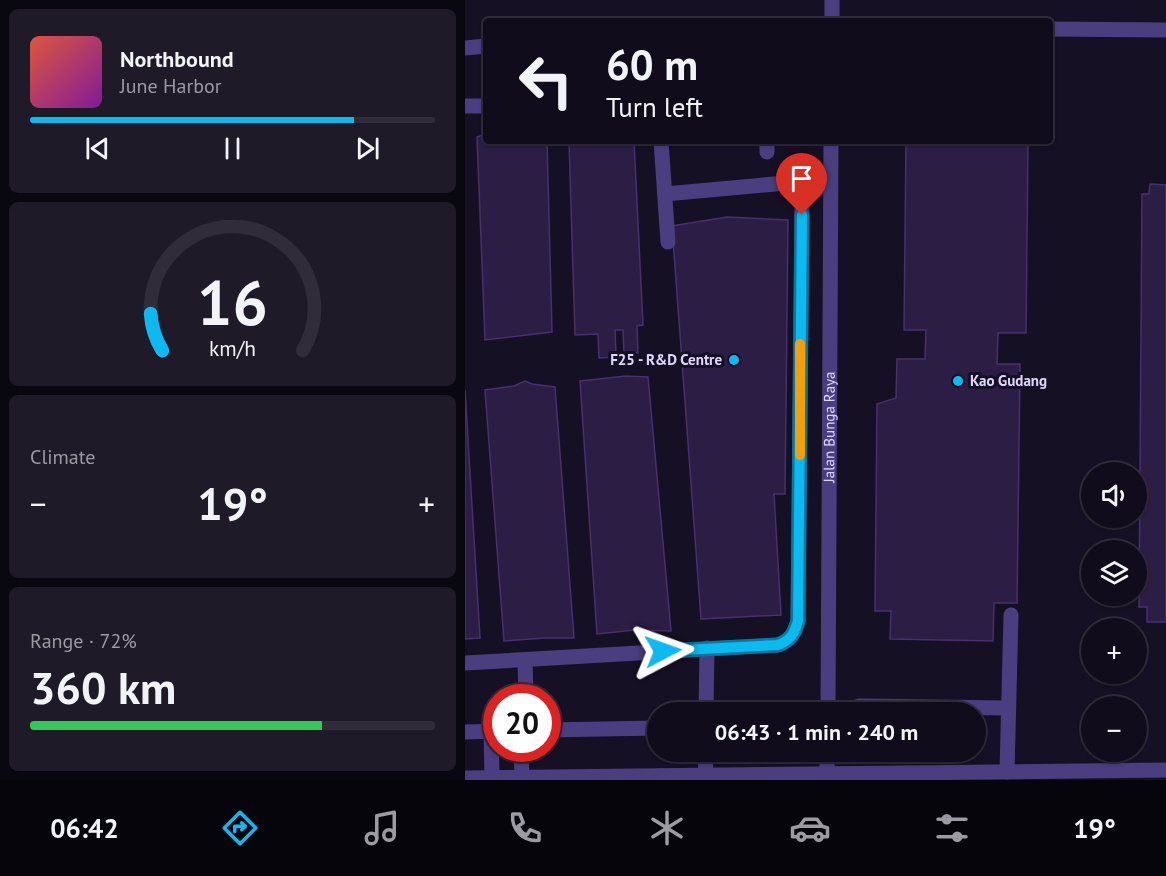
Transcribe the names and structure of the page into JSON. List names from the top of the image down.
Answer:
{
  "streets": {
    "street": ["Jalan Bunga Raya"]
  },
  "places": ["F25 - R&D Centre", "Kao Gudang"],
  "page": {
    "turn": ["60 m", "Turn left"],
    "song": ["Northbound", "June Harbor"],
    "tile": [
      "Climate",
      ["Range · 72%", "360 km"]
    ],
    "map_buttons": ["+", "−"],
    "heat": ["−", "19°", "+"],
    "limit": "20",
    "trip": "06:43 · 1 min · 240 m",
    "tabs": ["06:42", "19°"],
    "gauge": ["16", "km/h"]
  }
}
